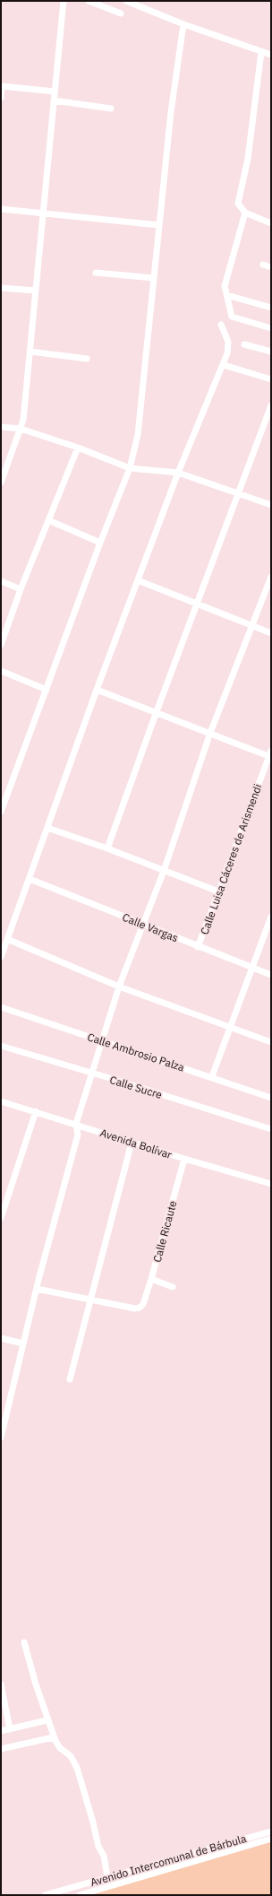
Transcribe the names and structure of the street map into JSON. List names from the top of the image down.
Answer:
{
  "streets": {
    "street": [
      "Calle Luisa Cáceres de Arismendi",
      "Calle Vargas",
      "Calle Ambrosio Palza",
      "Calle Sucre",
      "Avenida Bolívar",
      "Calle Ricaute",
      "Avenido Intercomunal de Bárbula"
    ]
  },
  "crossings": [
    ["Calle Luisa Cáceres de Arismendi", "Calle Vargas"],
    ["Avenida Bolívar", "Calle Ricaute"]
  ]
}
